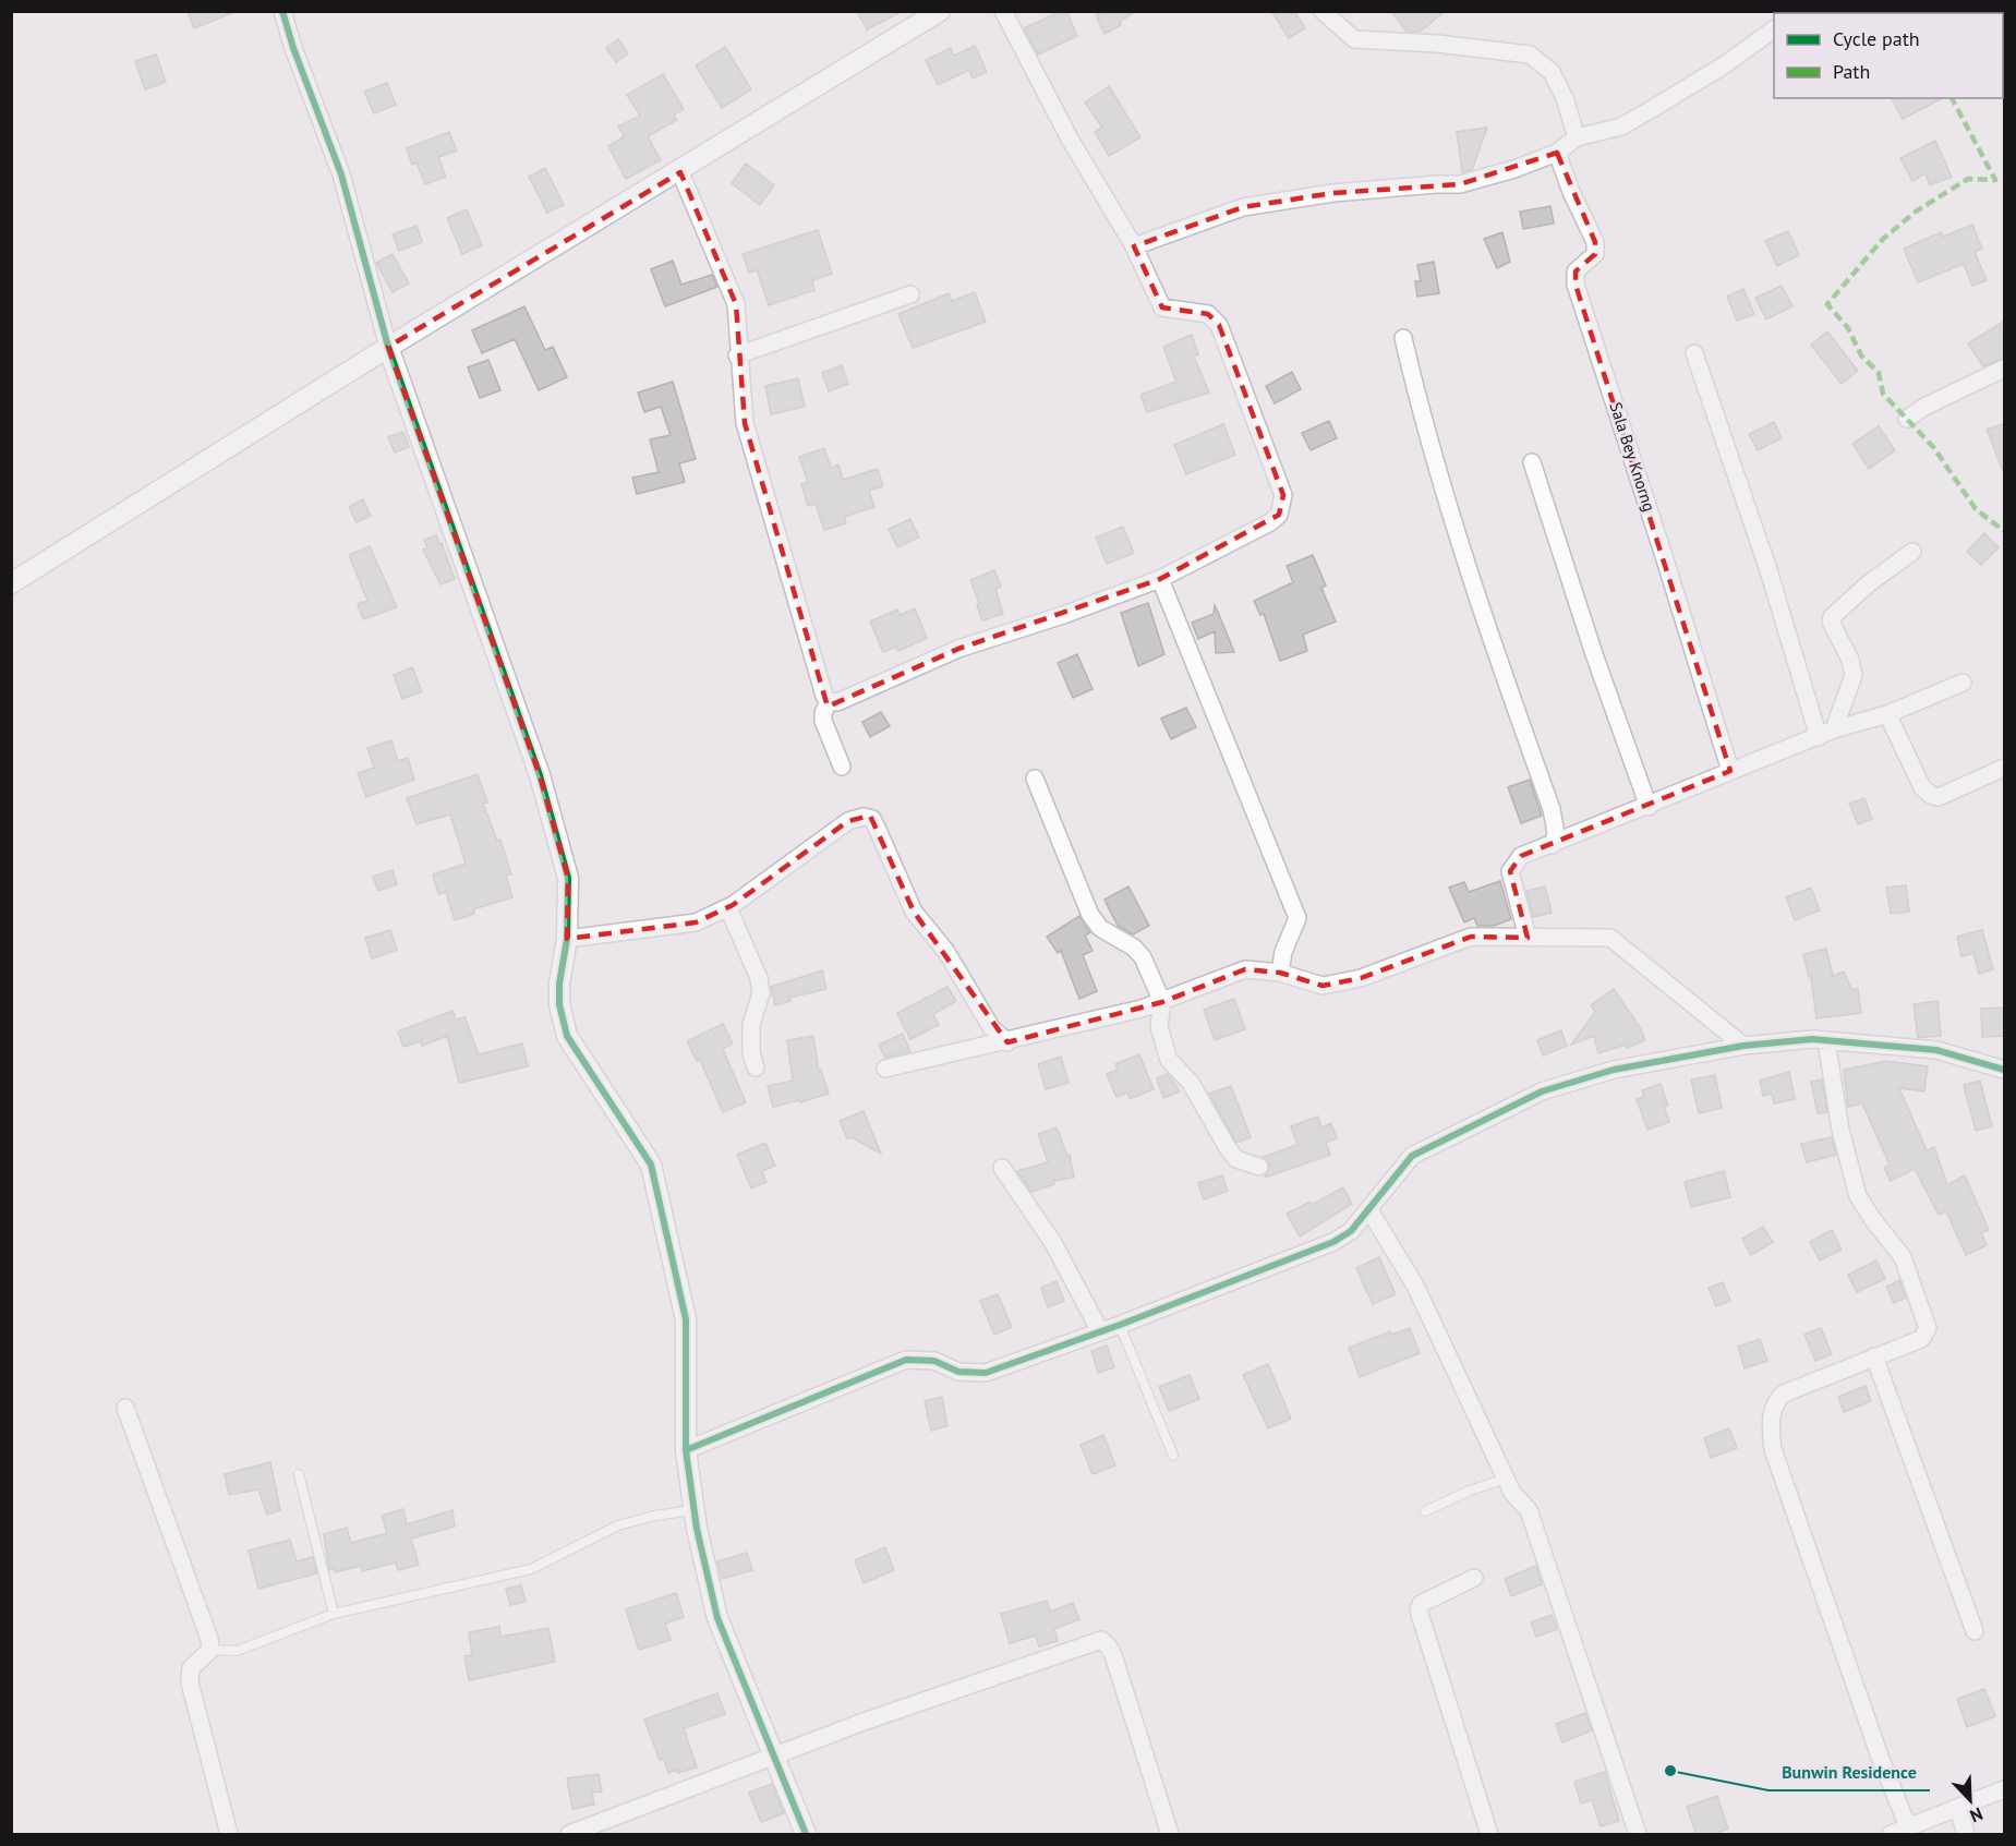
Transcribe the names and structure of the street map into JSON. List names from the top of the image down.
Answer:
{
  "streets": {
    "street": ["Sala Bey Knorng"]
  },
  "places": ["Bunwin Residence"],
  "legend": ["Cycle path", "Path"],
  "north": "bottom right"
}
